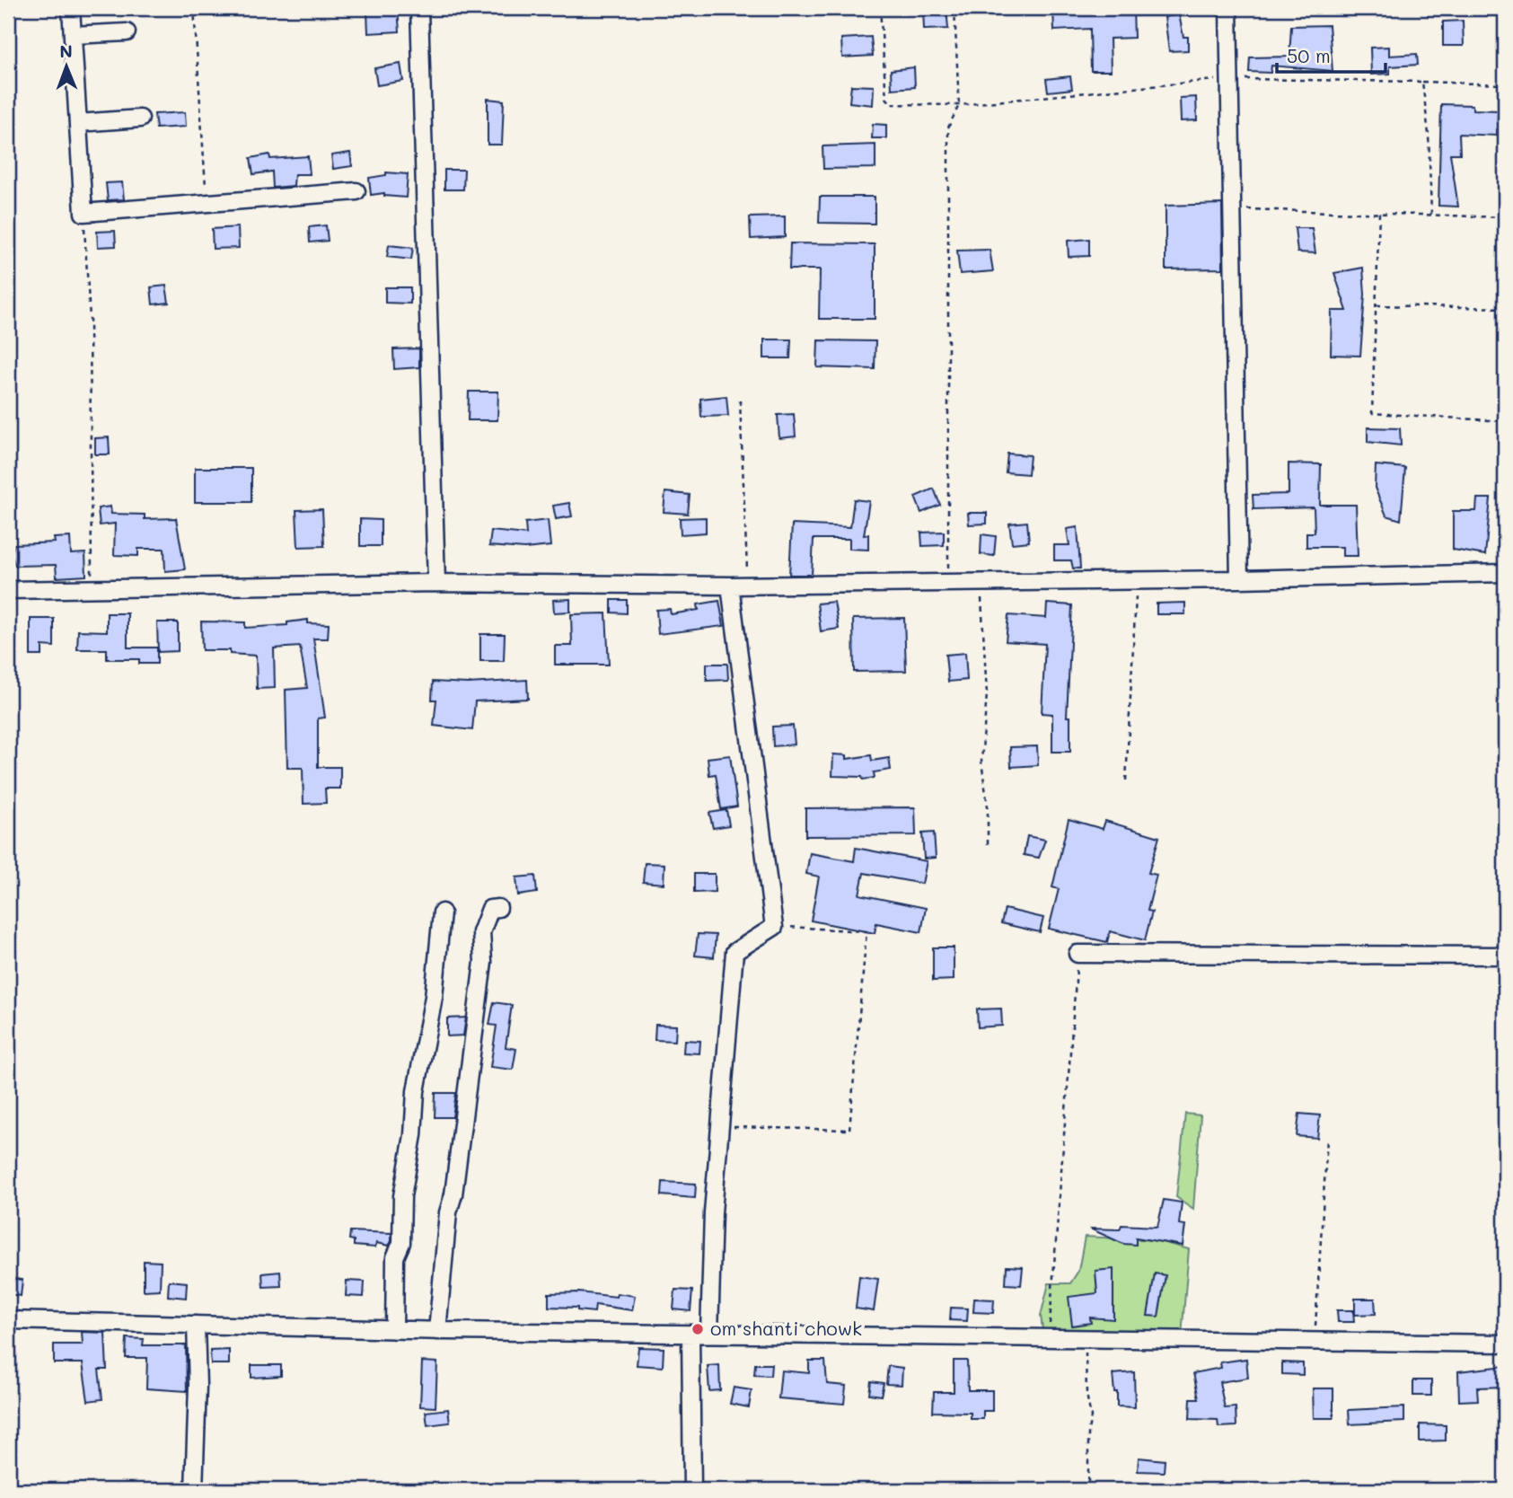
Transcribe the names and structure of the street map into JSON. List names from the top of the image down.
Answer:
{
  "places": ["om shanti chowk"],
  "scale_bar": "50 m",
  "north": "top"
}
